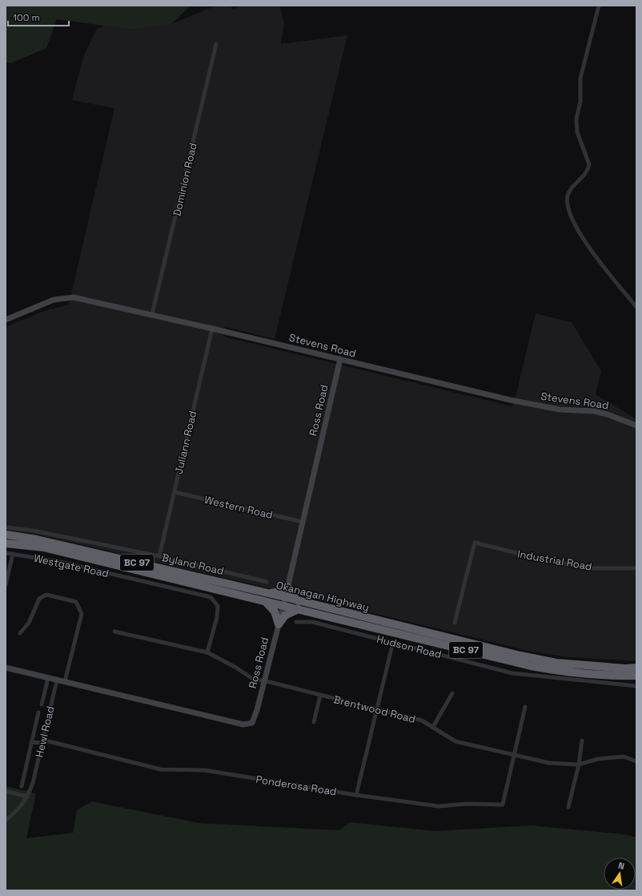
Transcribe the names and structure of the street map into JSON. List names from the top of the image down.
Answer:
{
  "streets": {
    "highway": ["BC 97", "Okanagan Highway"],
    "main road": ["Stevens Road", "Ross Road"],
    "street": [
      "Dominion Road",
      "Juliann Road",
      "Western Road",
      "Industrial Road",
      "Byland Road",
      "Westgate Road",
      "Hudson Road",
      "Brentwood Road",
      "Hewl Road",
      "Ponderosa Road"
    ]
  },
  "crossings": [
    ["Dominion Road", "Stevens Road"],
    ["Stevens Road", "Ross Road"],
    ["Stevens Road", "Juliann Road"],
    ["Ross Road", "Western Road"],
    ["Ross Road", "Okanagan Highway"],
    ["Ross Road", "Brentwood Road"],
    ["Ross Road", "Hewl Road"],
    ["Juliann Road", "Western Road"],
    ["Juliann Road", "Byland Road"],
    ["Westgate Road", "Brentwood Road"],
    ["Brentwood Road", "Ponderosa Road"],
    ["Hewl Road", "Ponderosa Road"]
  ],
  "scale_bar": "100 m",
  "north": "top"
}
